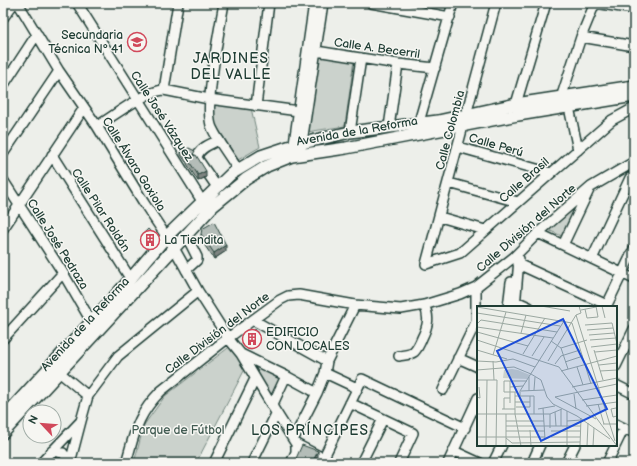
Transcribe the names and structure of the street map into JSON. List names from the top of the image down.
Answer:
{
  "streets": {
    "main road": ["Avenida de la Reforma"],
    "street": [
      "Calle A. Becerril",
      "Calle José Vázquez",
      "Calle Colombia",
      "Calle Perú",
      "Calle Álvaro Gaxiola",
      "Calle Brasil",
      "Calle Pilar Roldán",
      "Calle División del Norte",
      "Calle José Pedraza"
    ]
  },
  "crossings": [
    ["Calle José Vázquez", "Avenida de la Reforma"],
    ["Calle Colombia", "Avenida de la Reforma"],
    ["Calle Colombia", "Calle Perú"],
    ["Calle Colombia", "Calle Brasil"],
    ["Avenida de la Reforma", "Calle Álvaro Gaxiola"],
    ["Avenida de la Reforma", "Calle Pilar Roldán"],
    ["Avenida de la Reforma", "Calle José Pedraza"],
    ["Calle Perú", "Calle Brasil"],
    ["Calle Álvaro Gaxiola", "Calle División del Norte"]
  ],
  "districts": ["JARDINES DEL VALLE", "LOS PRÍNCIPES"],
  "parks": ["Parque de Fútbol"],
  "places": {
    "school or university": ["Secundaria Técnica Nº 41"],
    "building": ["La Tiendita", "EDIFICIO CON LOCALES"]
  },
  "north": "top left"
}
